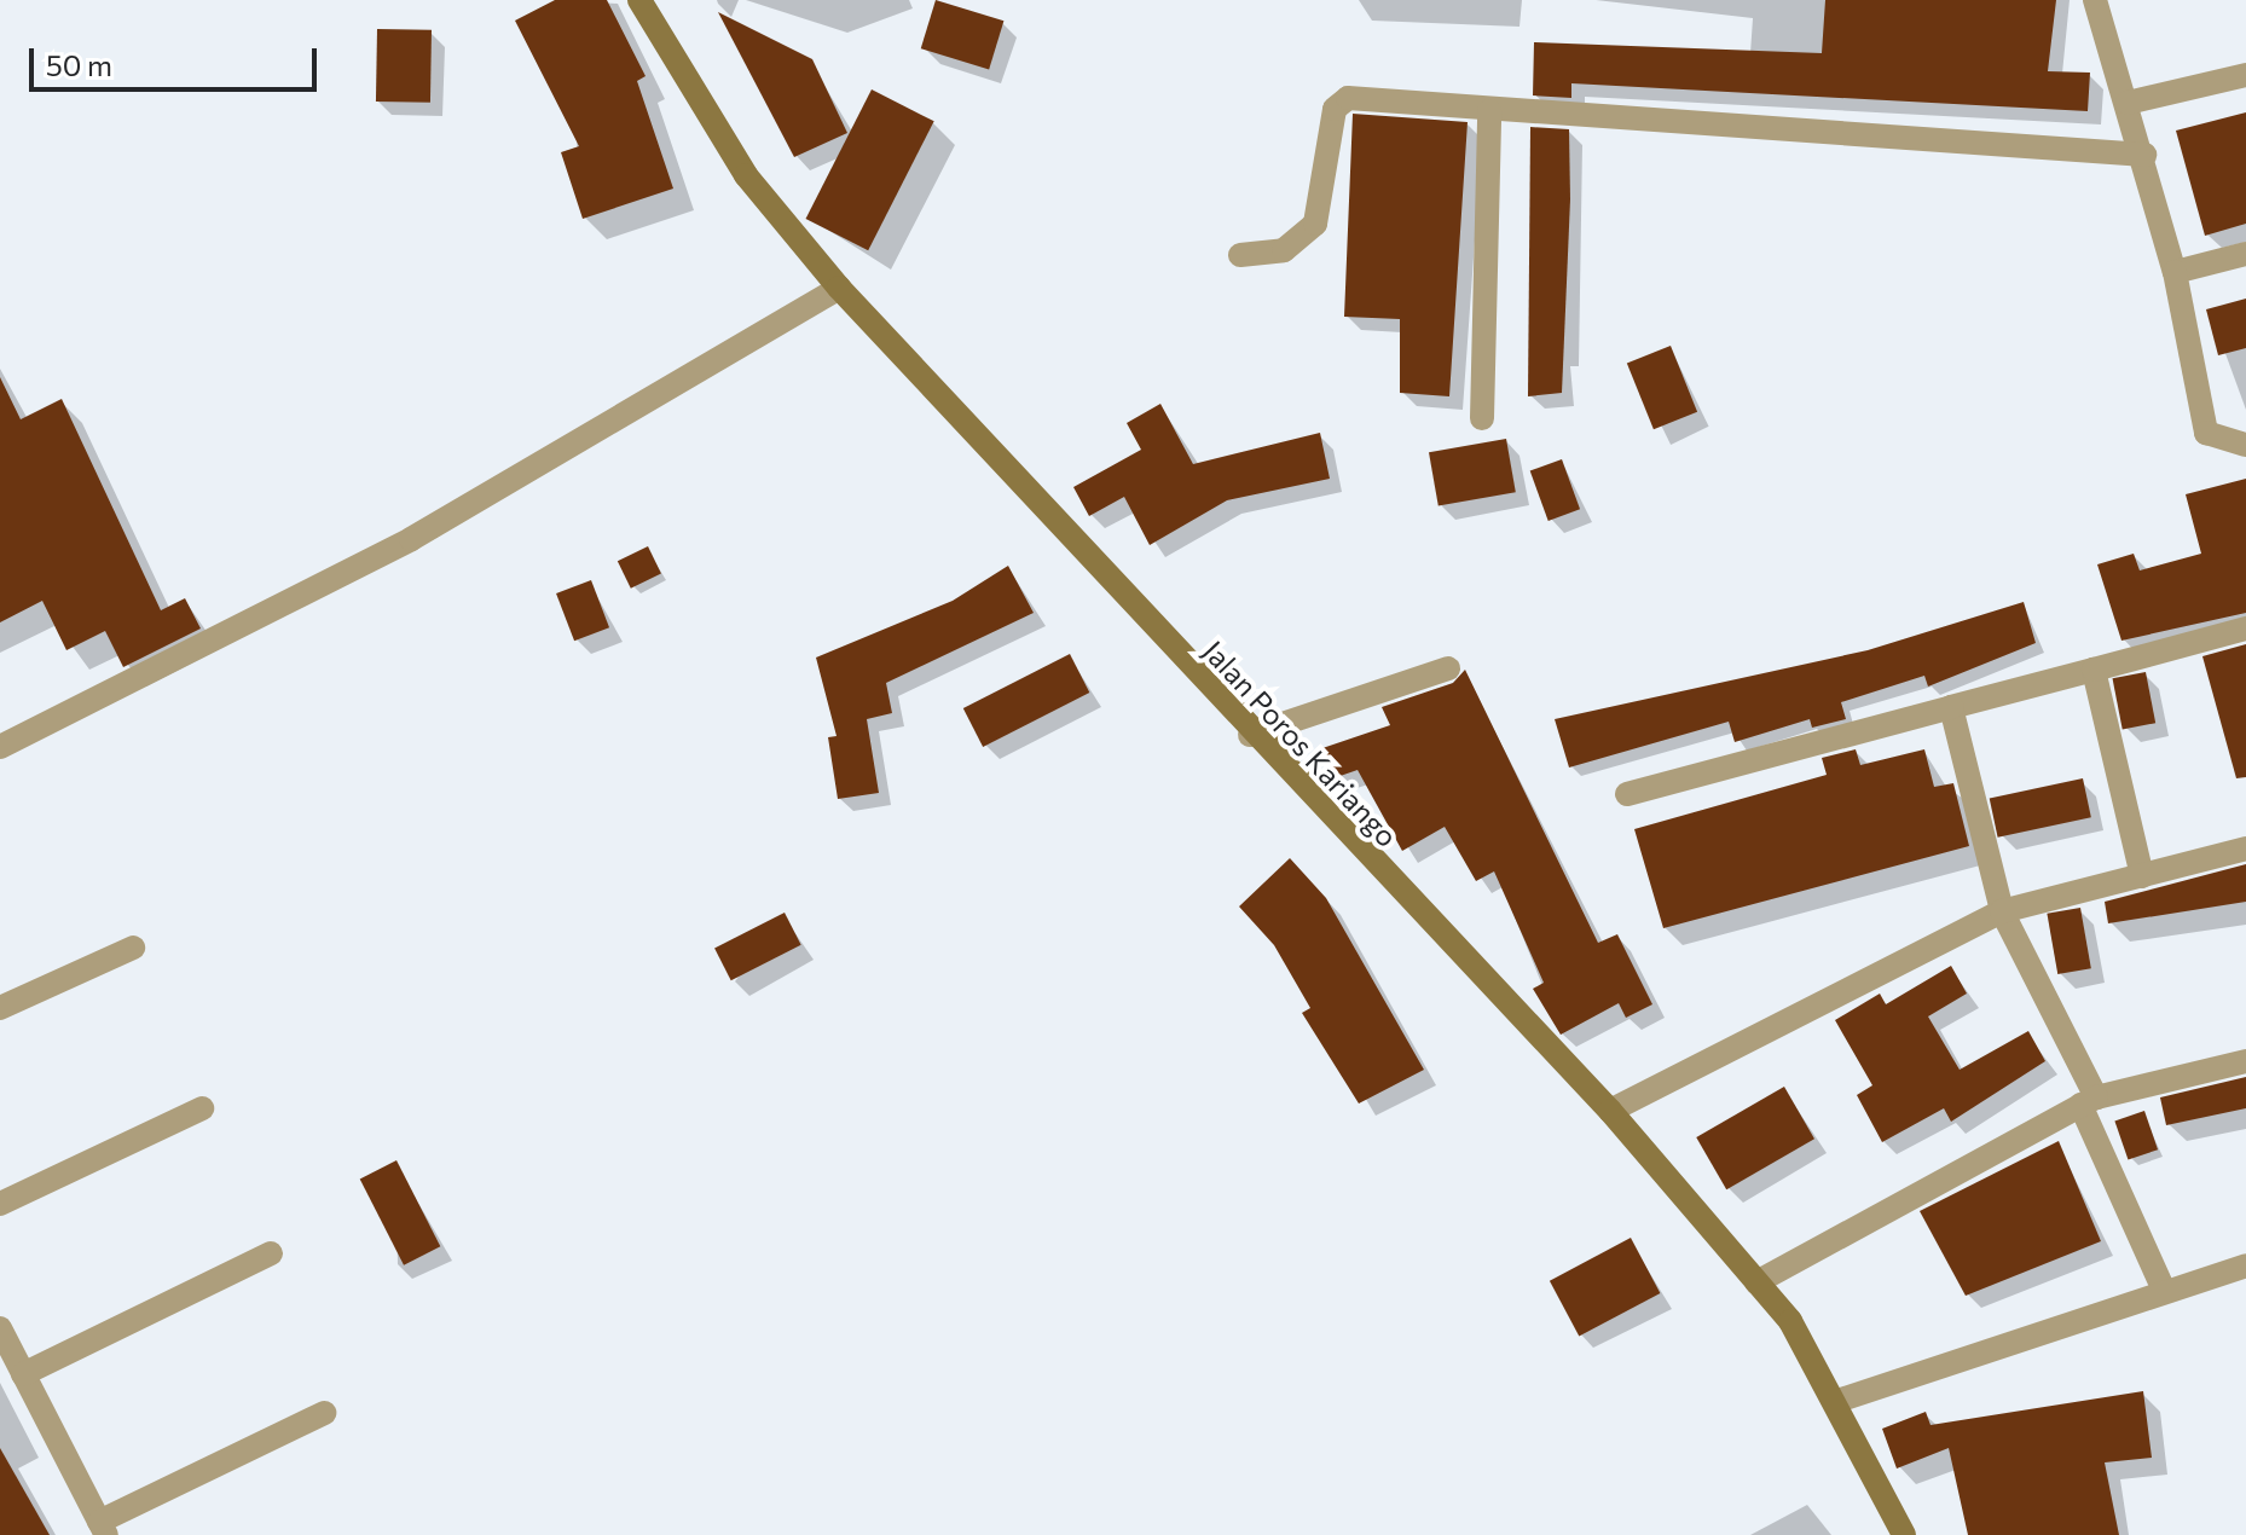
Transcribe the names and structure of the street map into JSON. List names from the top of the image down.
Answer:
{
  "streets": {
    "main road": ["Jalan Poros Kariango"]
  },
  "scale_bar": "50 m"
}
